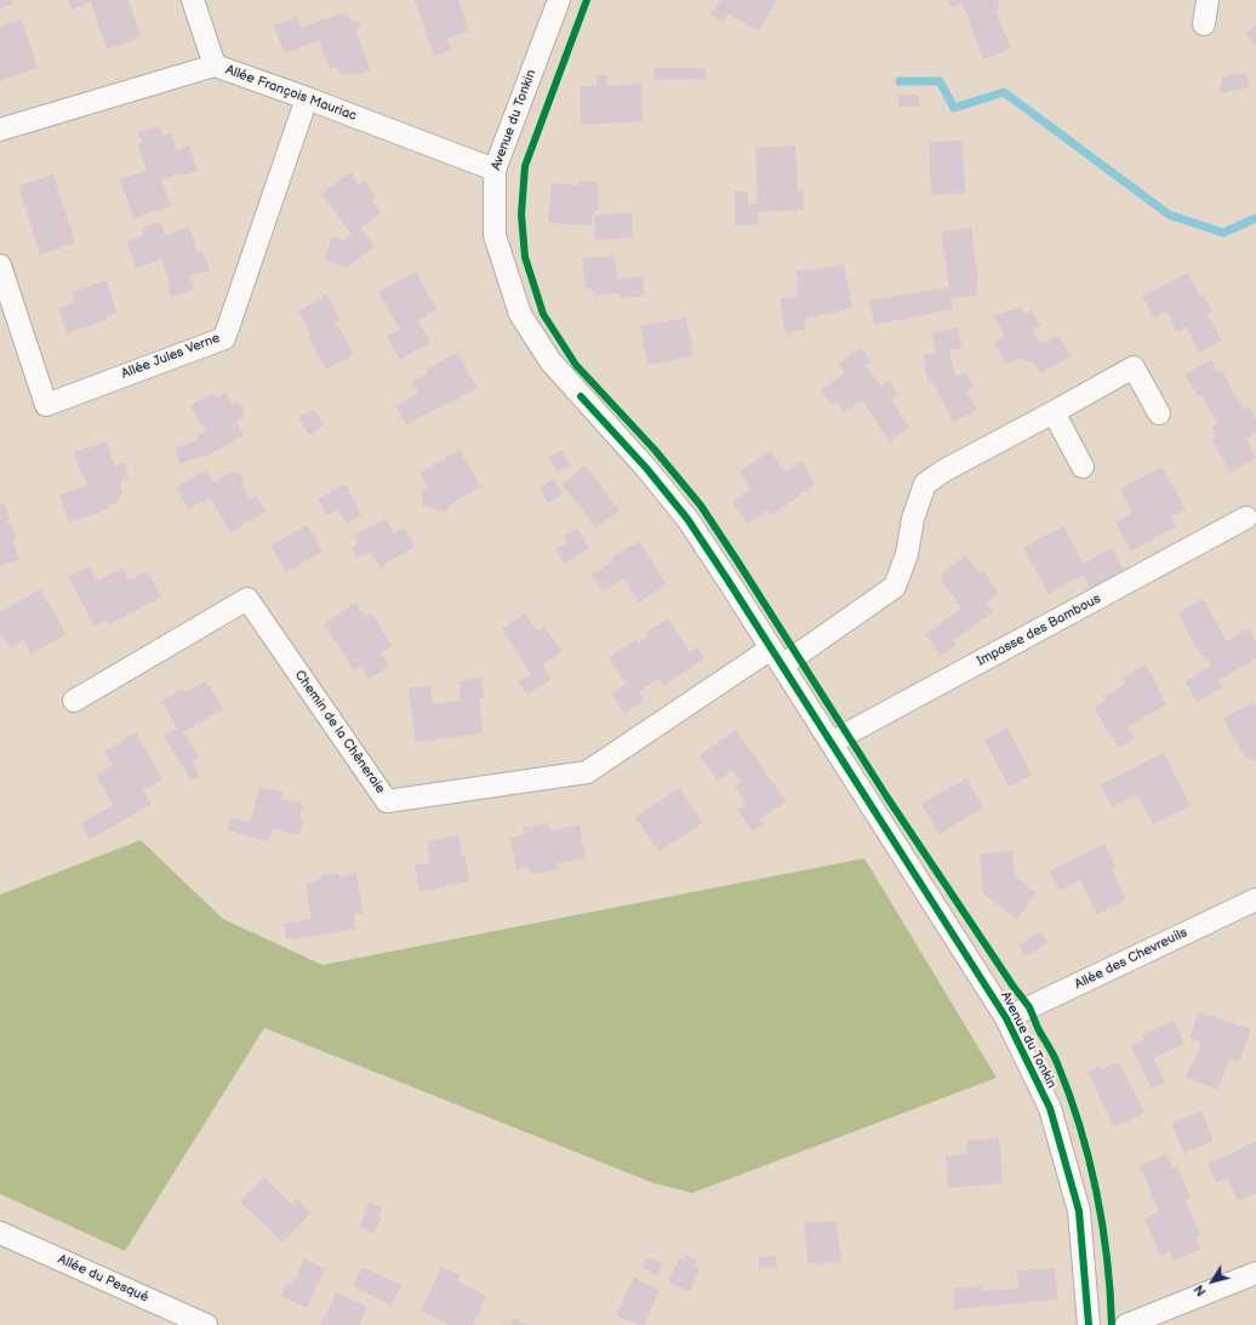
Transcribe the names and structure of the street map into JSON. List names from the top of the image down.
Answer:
{
  "streets": {
    "street": [
      "Allée François Mauriac",
      "Avenue du Tonkin",
      "Allée Jules Verne",
      "Impasse des Bambous",
      "Chemin de la Chêneraie",
      "Allée des Chevreuils",
      "Allée du Pesqué"
    ]
  },
  "crossings": [
    ["Allée François Mauriac", "Avenue du Tonkin"],
    ["Allée François Mauriac", "Allée Jules Verne"],
    ["Avenue du Tonkin", "Impasse des Bambous"],
    ["Avenue du Tonkin", "Chemin de la Chêneraie"],
    ["Avenue du Tonkin", "Allée des Chevreuils"]
  ],
  "north": "bottom left"
}
